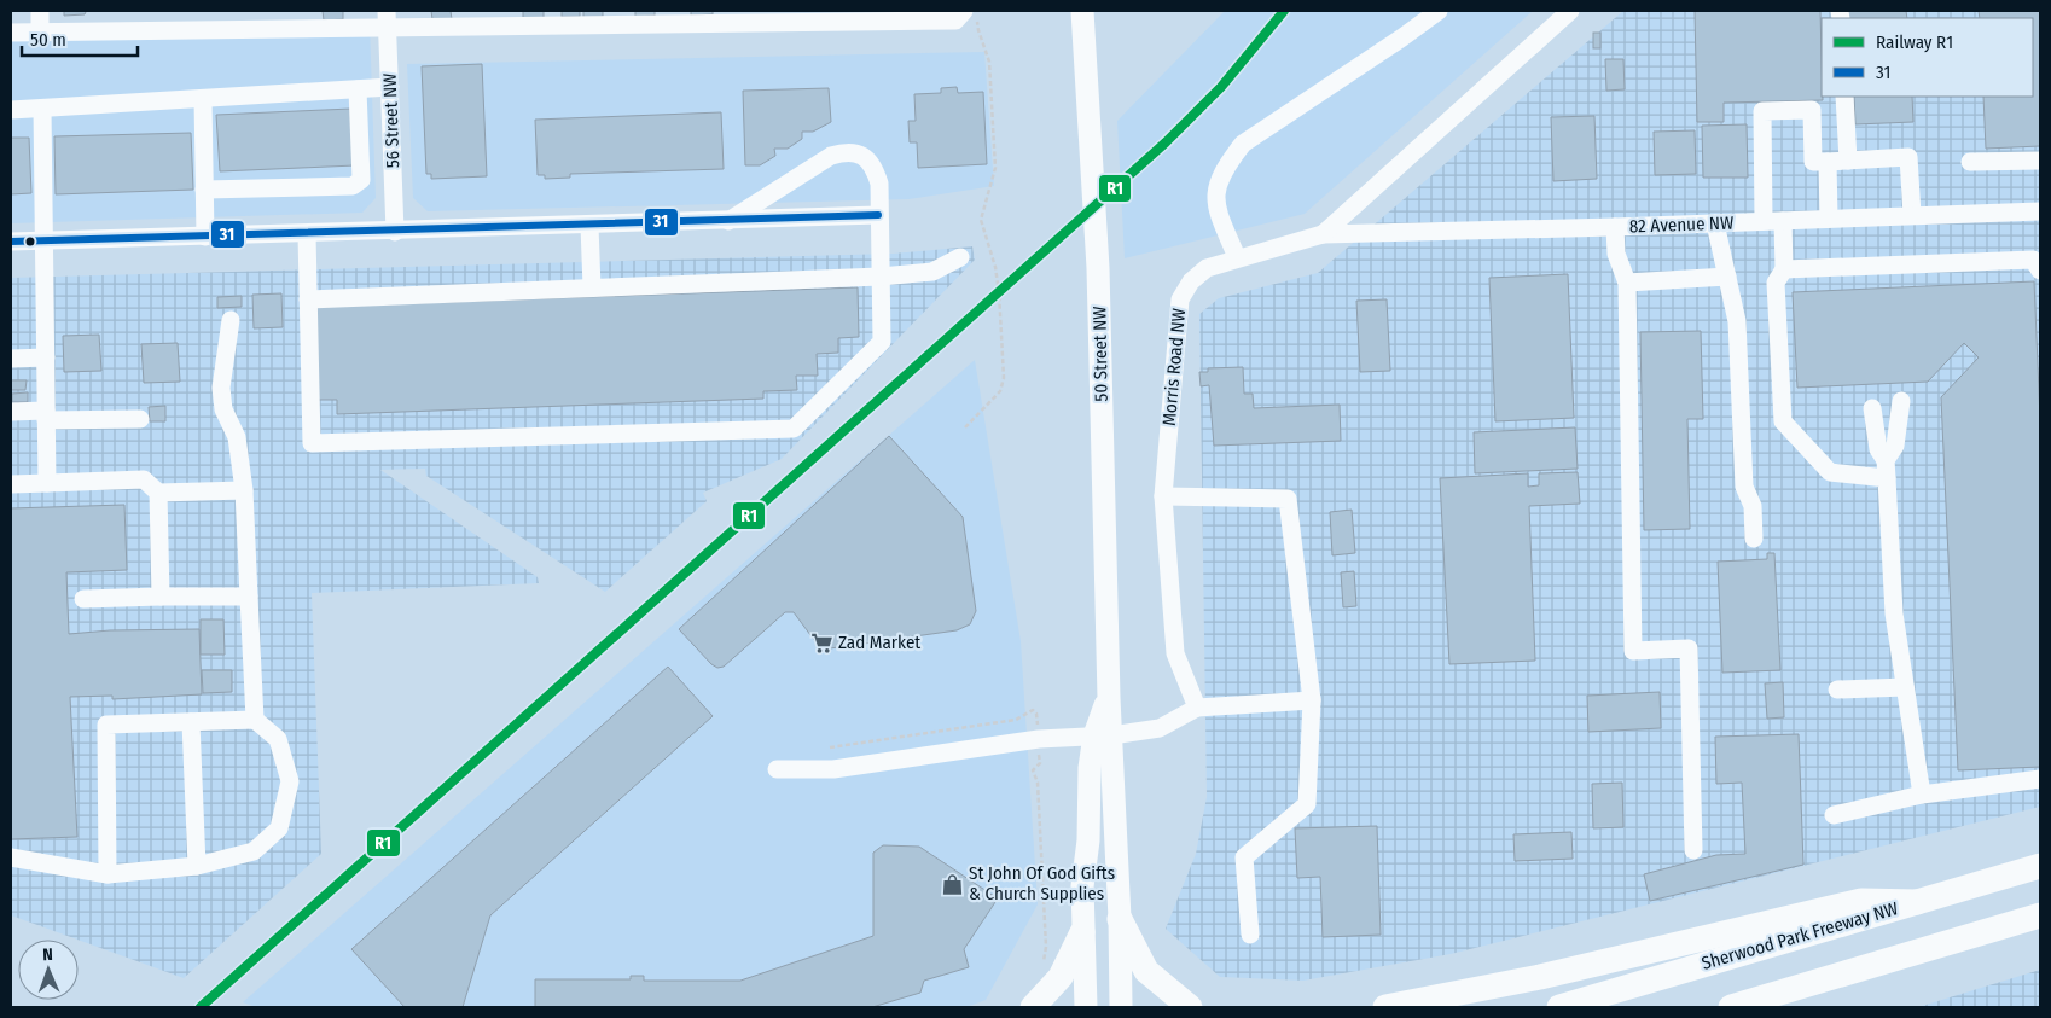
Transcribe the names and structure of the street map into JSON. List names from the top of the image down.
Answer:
{
  "streets": {
    "highway": ["Sherwood Park Freeway NW"],
    "main road": ["50 Street NW"],
    "street": ["56 Street NW", "82 Avenue NW", "Morris Road NW"]
  },
  "crossings": [
    ["82 Avenue NW", "Morris Road NW"]
  ],
  "places": {
    "supermarket": ["Zad Market"],
    "shop": ["St John Of God Gifts & Church Supplies"]
  },
  "lines": ["rail line R1", "transit line 31"],
  "legend": ["Railway R1", "31"],
  "scale_bar": "50 m",
  "north": "top"
}
